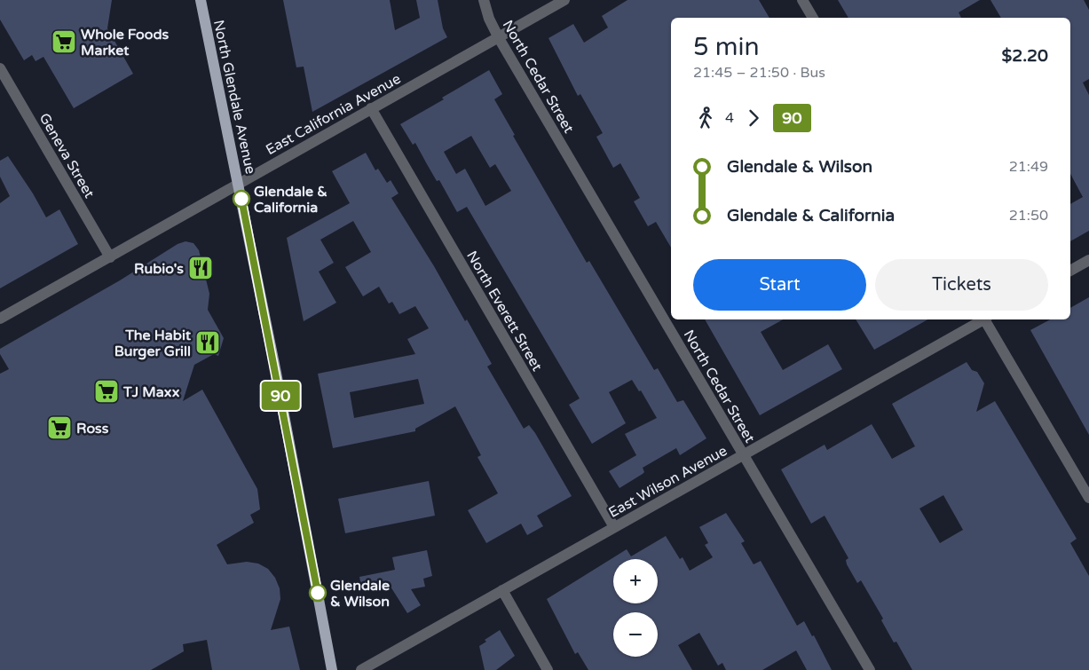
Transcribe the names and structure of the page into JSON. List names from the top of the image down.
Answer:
{
  "streets": {
    "main road": ["North Glendale Avenue"],
    "street": [
      "North Cedar Street",
      "East California Avenue",
      "Geneva Street",
      "North Everett Street",
      "East Wilson Avenue"
    ]
  },
  "crossings": [
    ["North Cedar Street", "East California Avenue"],
    ["North Cedar Street", "East Wilson Avenue"],
    ["North Glendale Avenue", "East California Avenue"],
    ["East California Avenue", "Geneva Street"],
    ["East California Avenue", "North Everett Street"],
    ["North Everett Street", "East Wilson Avenue"]
  ],
  "places": {
    "supermarket": ["Whole Foods Market", "TJ Maxx", "Ross"],
    "other": ["Glendale & California", "Glendale & Wilson"],
    "restaurant": ["Rubio's", "The Habit Burger Grill"]
  },
  "lines": ["bus line 90"],
  "page": {
    "on_map": "90",
    "heading": ["5 min", "21:45 – 21:50 · Bus", "$2.20"],
    "legs": ["4", "90"],
    "list": [
      {
        "name": "Glendale & Wilson",
        "value": "21:49"
      },
      {
        "name": "Glendale & California",
        "value": "21:50"
      }
    ],
    "buttons": ["Start", "Tickets"],
    "map_buttons": ["+", "−"]
  }
}
